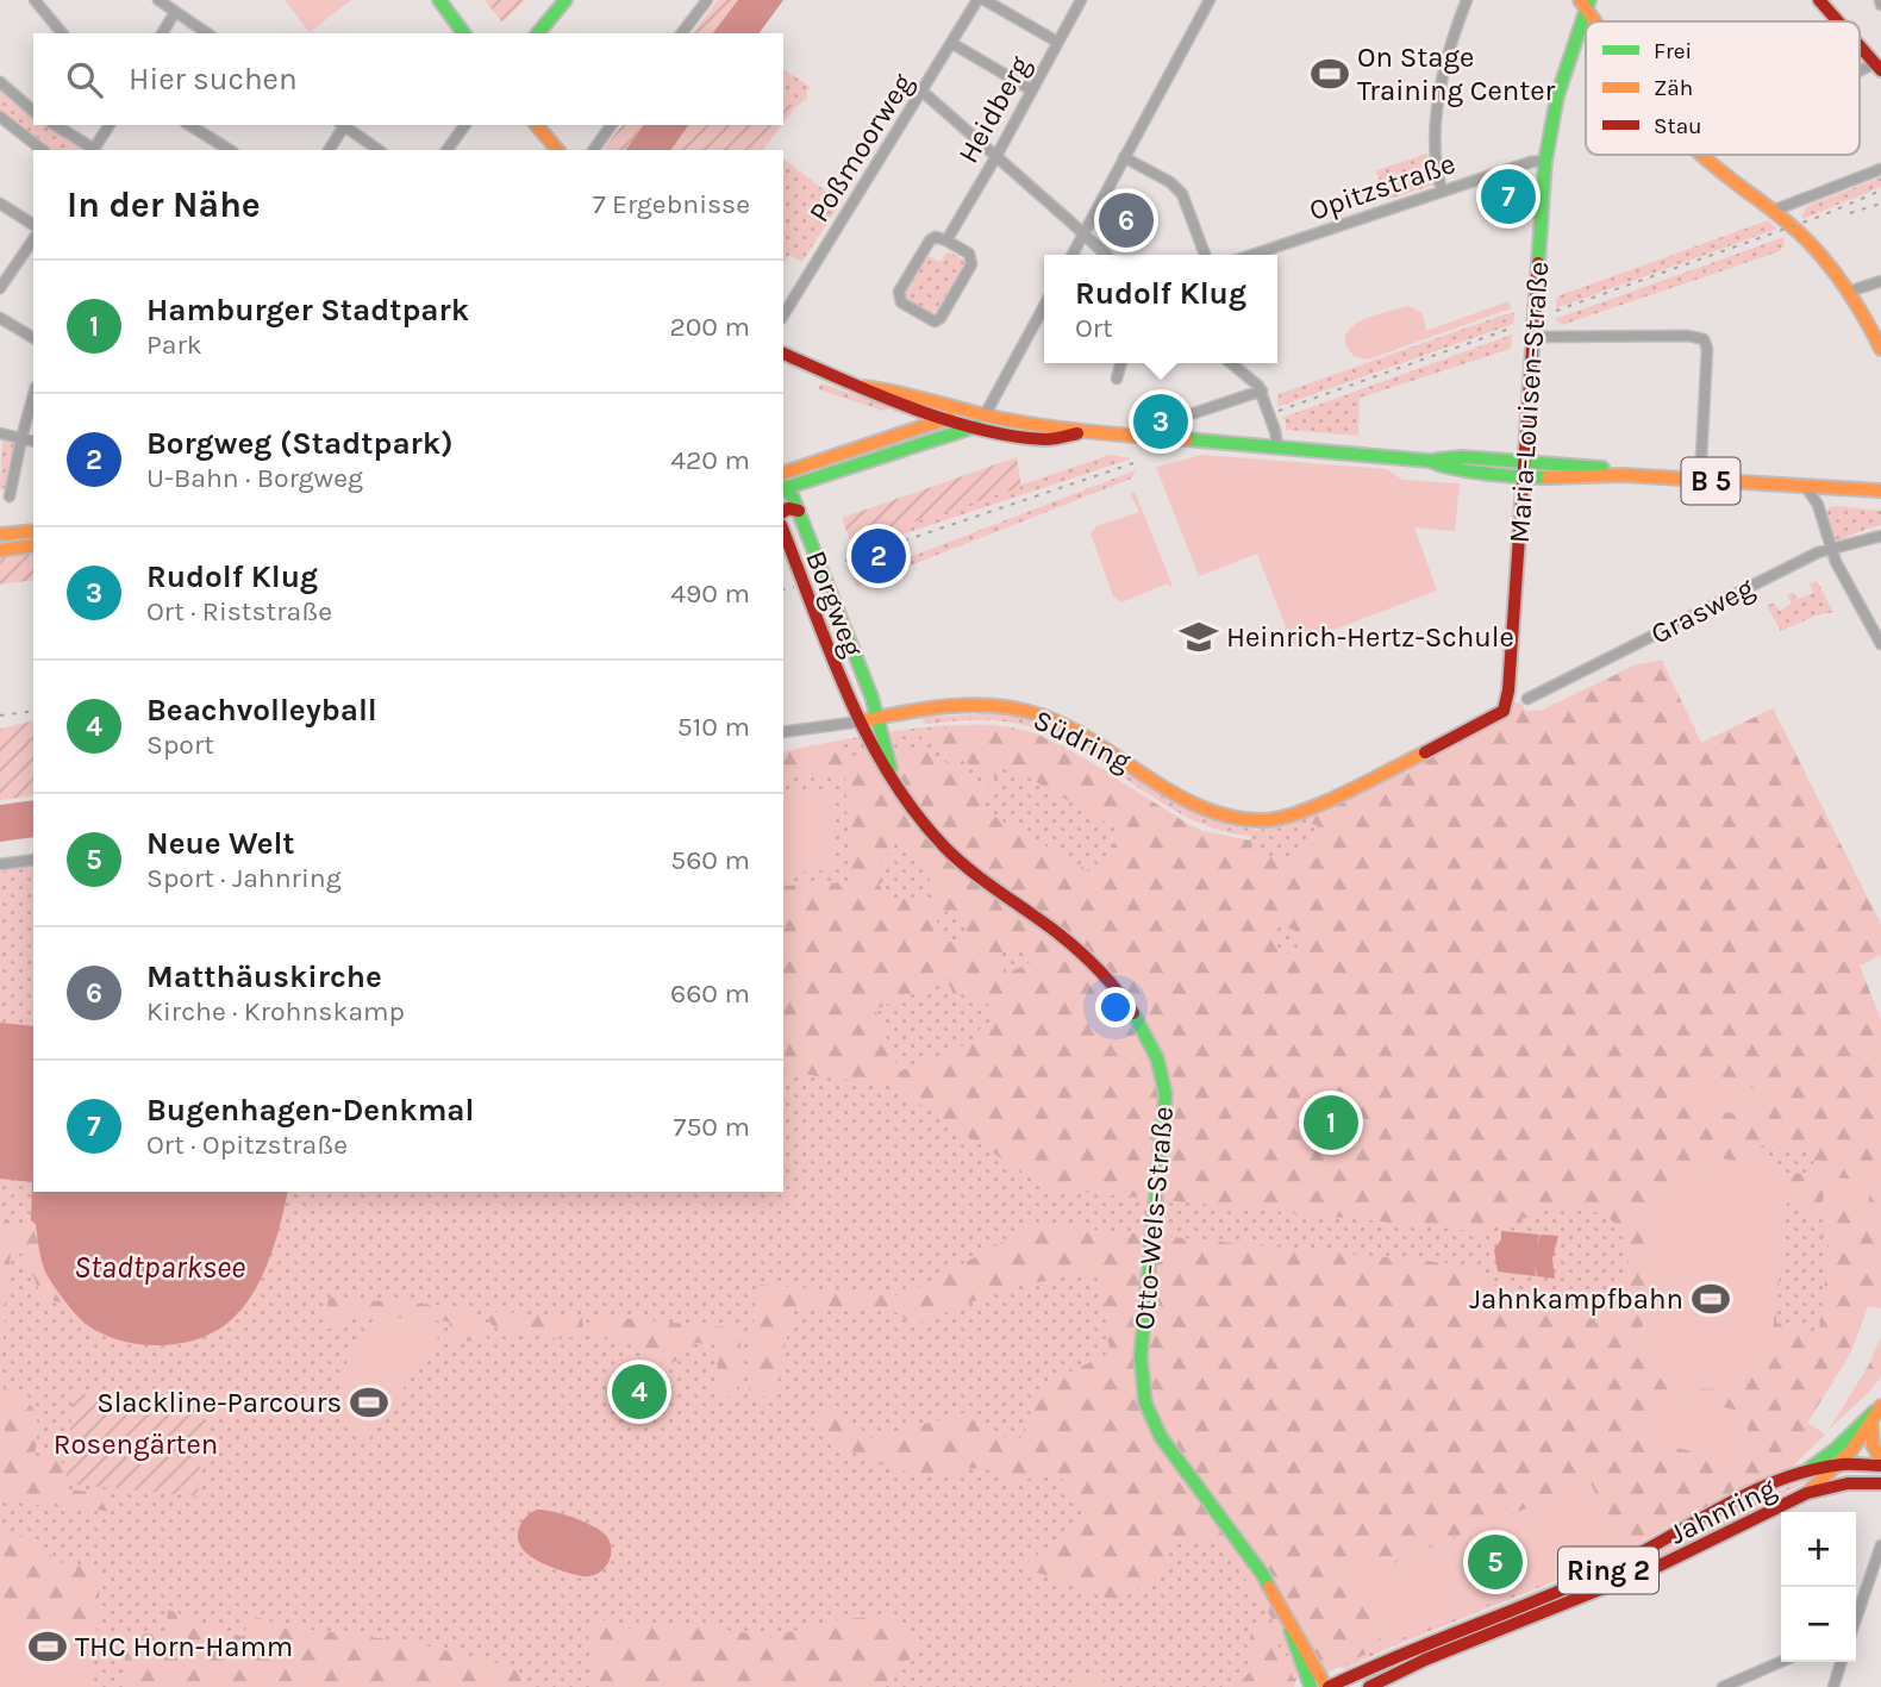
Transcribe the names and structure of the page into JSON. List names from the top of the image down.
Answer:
{
  "streets": {
    "street": [
      "Heidberg",
      "Poßmoorweg",
      "Opitzstraße",
      "Maria-Louisen-Straße",
      "B 5",
      "Borgweg",
      "Grasweg",
      "Südring",
      "Otto-Wels-Straße",
      "Jahnring",
      "Ring 2"
    ]
  },
  "crossings": [
    ["Opitzstraße", "Maria-Louisen-Straße"],
    ["Maria-Louisen-Straße", "B 5"],
    ["Maria-Louisen-Straße", "Südring"],
    ["Borgweg", "Südring"],
    ["Borgweg", "Otto-Wels-Straße"],
    ["Südring", "Otto-Wels-Straße"],
    ["Otto-Wels-Straße", "Jahnring"],
    ["Jahnring", "Ring 2"]
  ],
  "water": ["Stadtparksee"],
  "parks": ["Rosengärten"],
  "places": {
    "sports": [
      "On Stage Training Center",
      "Jahnkampfbahn",
      "Slackline-Parcours",
      "THC Horn-Hamm"
    ],
    "school or university": ["Heinrich-Hertz-Schule"]
  },
  "legend": ["Frei", "Zäh", "Stau"],
  "page": {
    "search": "Hier suchen",
    "heading": ["In der Nähe", "7 Ergebnisse"],
    "pins": [
      "7",
      "6",
      "3",
      "2",
      "1",
      "4",
      "5"
    ],
    "popup": ["Rudolf Klug", "Ort"],
    "list": [
      {
        "mark": "1",
        "name": "Hamburger Stadtpark",
        "note": "Park",
        "value": "200 m"
      },
      {
        "mark": "2",
        "name": "Borgweg (Stadtpark)",
        "note": "U-Bahn · Borgweg",
        "value": "420 m"
      },
      {
        "mark": "3",
        "name": "Rudolf Klug",
        "note": "Ort · Riststraße",
        "value": "490 m"
      },
      {
        "mark": "4",
        "name": "Beachvolleyball",
        "note": "Sport",
        "value": "510 m"
      },
      {
        "mark": "5",
        "name": "Neue Welt",
        "note": "Sport · Jahnring",
        "value": "560 m"
      },
      {
        "mark": "6",
        "name": "Matthäuskirche",
        "note": "Kirche · Krohnskamp",
        "value": "660 m"
      },
      {
        "mark": "7",
        "name": "Bugenhagen-Denkmal",
        "note": "Ort · Opitzstraße",
        "value": "750 m"
      }
    ],
    "map_buttons": ["+", "−"]
  }
}
